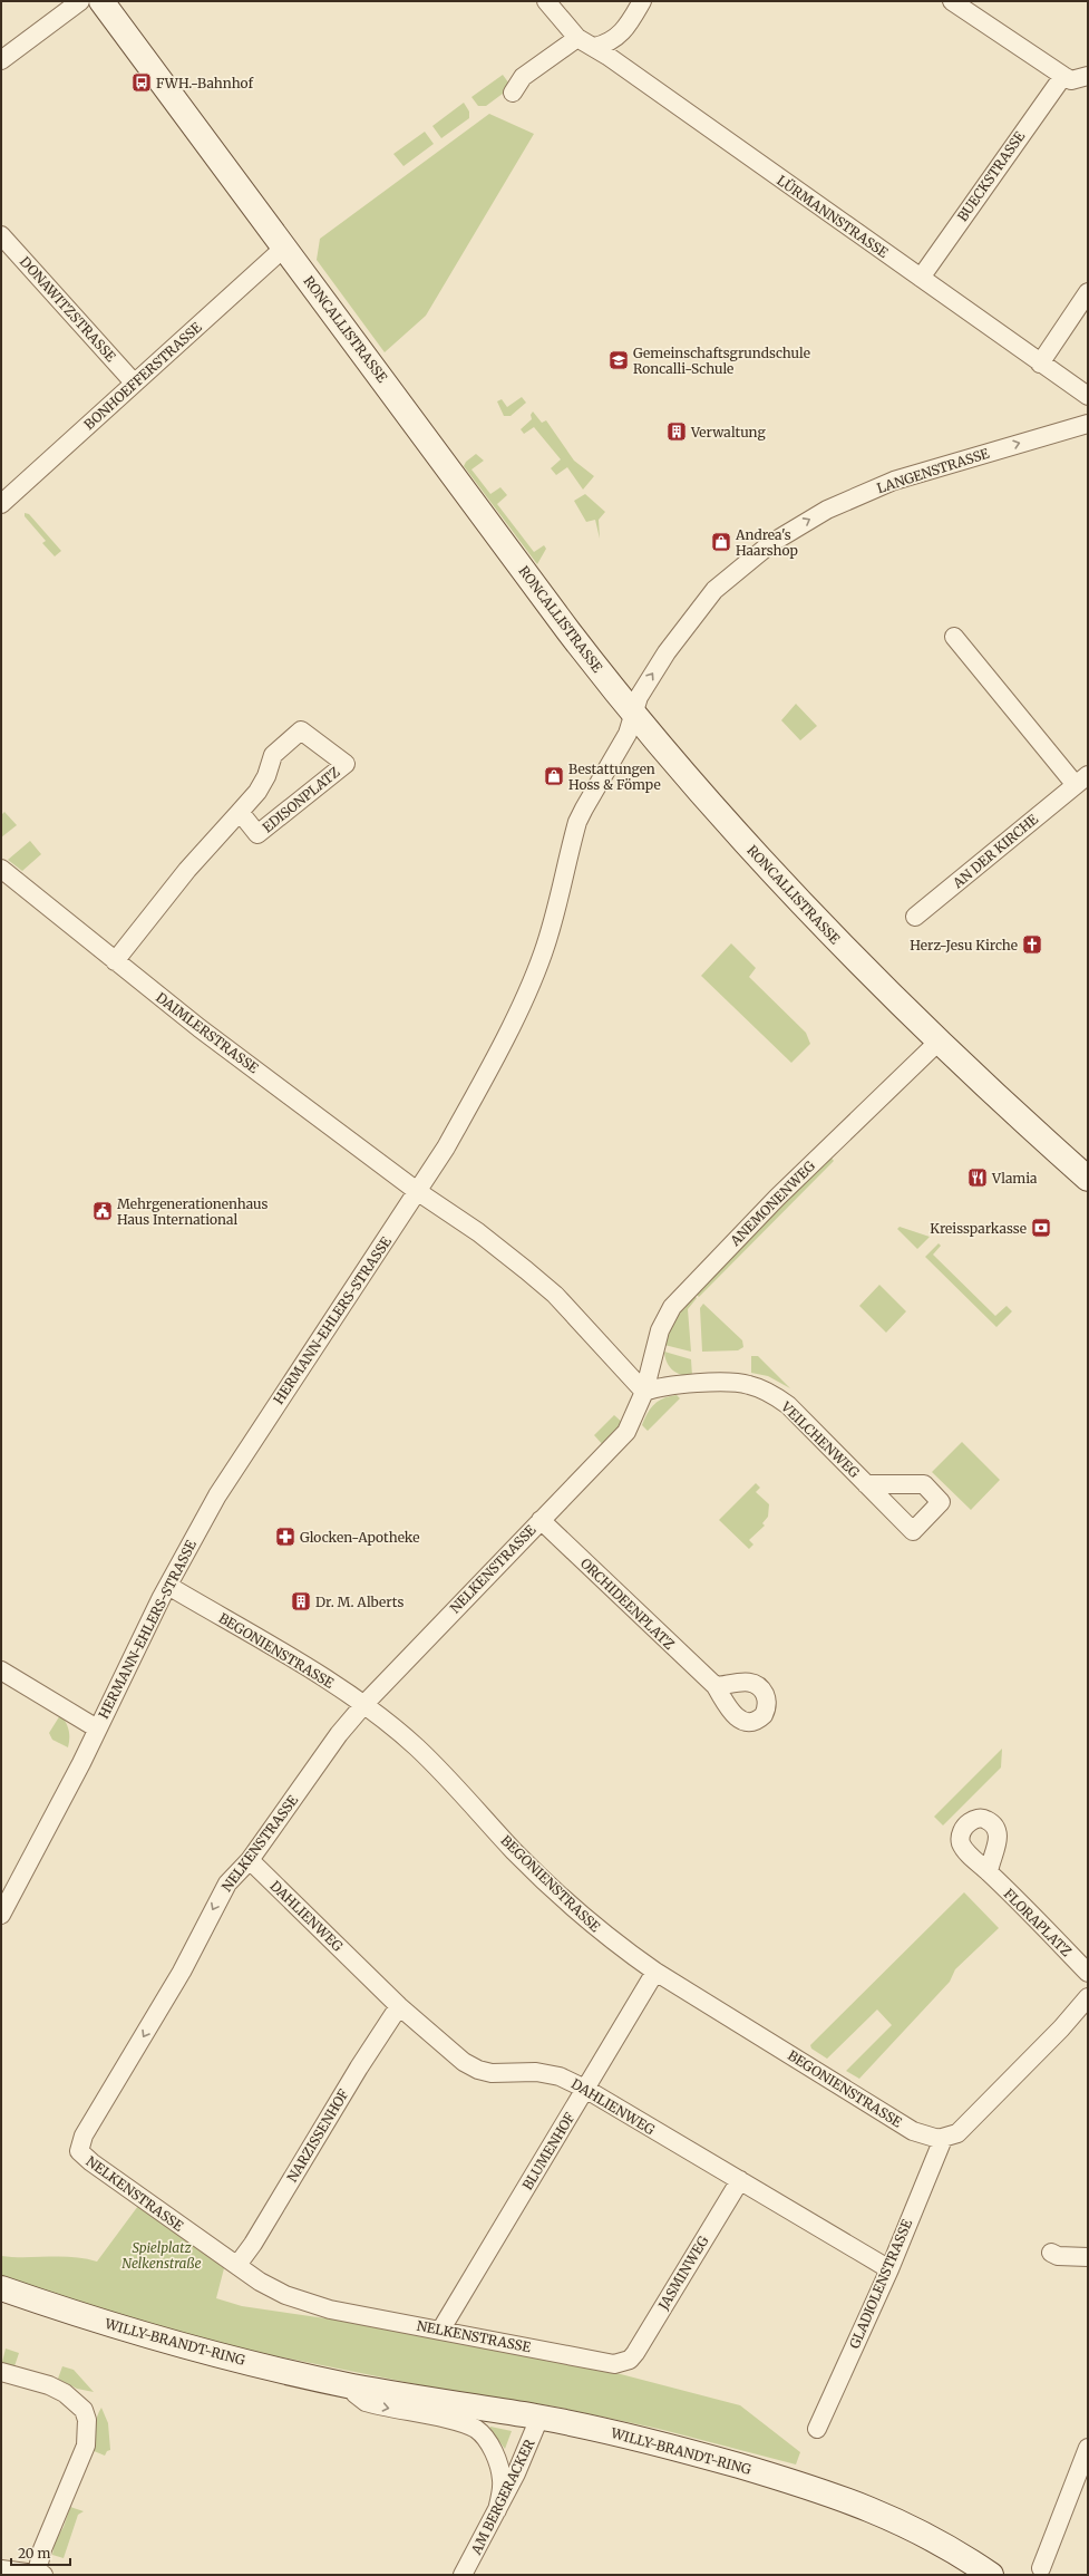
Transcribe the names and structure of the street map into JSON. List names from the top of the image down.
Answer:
{
  "streets": {
    "street": [
      "BUECKSTRASSE",
      "LÜRMANNSTRASSE",
      "DONAWITZSTRASSE",
      "RONCALLISTRASSE",
      "BONHOEFFERSTRASSE",
      "LANGENSTRASSE",
      "EDISONPLATZ",
      "AN DER KIRCHE",
      "DAIMLERSTRASSE",
      "ANEMONENWEG",
      "HERMANN-EHLERS-STRASSE",
      "VEILCHENWEG",
      "NELKENSTRASSE",
      "ORCHIDEENPLATZ",
      "BEGONIENSTRASSE",
      "DAHLIENWEG",
      "FLORAPLATZ",
      "NARZISSENHOF",
      "BLUMENHOF",
      "JASMINWEG",
      "GLADIOLENSTRASSE",
      "WILLY-BRANDT-RING",
      "AM BERGERACKER"
    ]
  },
  "crossings": [
    ["BUECKSTRASSE", "LÜRMANNSTRASSE"],
    ["DONAWITZSTRASSE", "BONHOEFFERSTRASSE"],
    ["RONCALLISTRASSE", "BONHOEFFERSTRASSE"],
    ["RONCALLISTRASSE", "LANGENSTRASSE"],
    ["RONCALLISTRASSE", "ANEMONENWEG"],
    ["RONCALLISTRASSE", "HERMANN-EHLERS-STRASSE"],
    ["LANGENSTRASSE", "HERMANN-EHLERS-STRASSE"],
    ["EDISONPLATZ", "DAIMLERSTRASSE"],
    ["DAIMLERSTRASSE", "HERMANN-EHLERS-STRASSE"],
    ["ANEMONENWEG", "VEILCHENWEG"],
    ["ANEMONENWEG", "NELKENSTRASSE"],
    ["HERMANN-EHLERS-STRASSE", "BEGONIENSTRASSE"],
    ["VEILCHENWEG", "NELKENSTRASSE"],
    ["NELKENSTRASSE", "ORCHIDEENPLATZ"],
    ["NELKENSTRASSE", "BEGONIENSTRASSE"],
    ["NELKENSTRASSE", "DAHLIENWEG"],
    ["NELKENSTRASSE", "NARZISSENHOF"],
    ["NELKENSTRASSE", "BLUMENHOF"],
    ["NELKENSTRASSE", "JASMINWEG"],
    ["BEGONIENSTRASSE", "BLUMENHOF"],
    ["BEGONIENSTRASSE", "GLADIOLENSTRASSE"],
    ["DAHLIENWEG", "NARZISSENHOF"],
    ["DAHLIENWEG", "BLUMENHOF"],
    ["DAHLIENWEG", "JASMINWEG"],
    ["DAHLIENWEG", "GLADIOLENSTRASSE"],
    ["WILLY-BRANDT-RING", "AM BERGERACKER"]
  ],
  "one_way": ["LANGENSTRASSE"],
  "parks": ["Spielplatz Nelkenstraße"],
  "places": {
    "bus stop": ["FWH.-Bahnhof"],
    "school or university": ["Gemeinschaftsgrundschule Roncalli-Schule"],
    "building": ["Verwaltung", "Dr. M. Alberts"],
    "shop": ["Andrea's Haarshop", "Bestattungen Hoss & Fömpe"],
    "church": ["Herz-Jesu Kirche"],
    "restaurant": ["Vlamia"],
    "public building": ["Mehrgenerationenhaus Haus International"],
    "bank": ["Kreissparkasse"],
    "pharmacy": ["Glocken-Apotheke"]
  },
  "scale_bar": "20 m"
}
